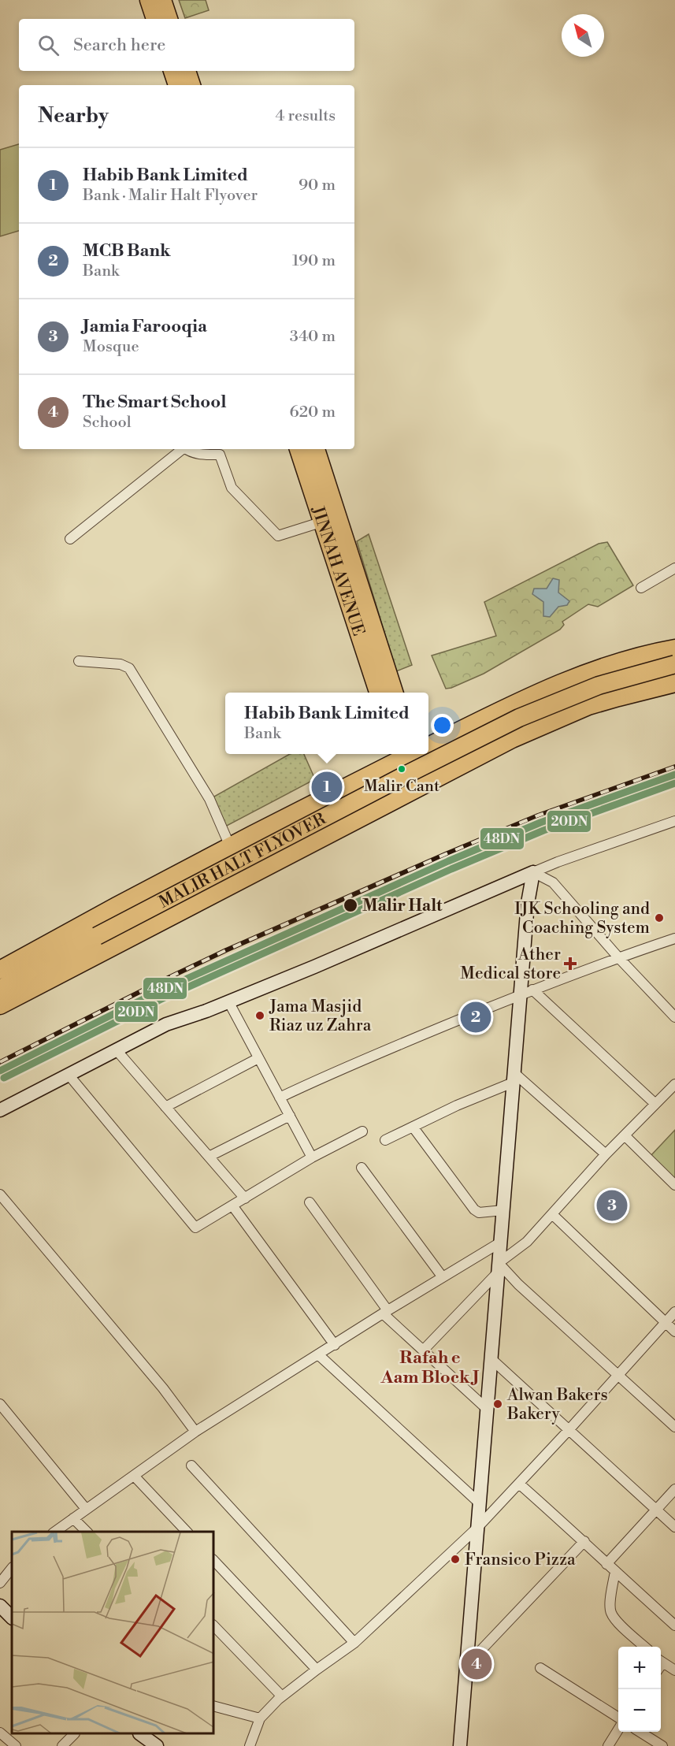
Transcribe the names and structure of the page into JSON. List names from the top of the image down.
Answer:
{
  "streets": {
    "highway": ["JINNAH AVENUE", "MALIR HALT FLYOVER"]
  },
  "districts": ["Rafah e Aam Block J"],
  "places": {
    "other": [
      "Malir Cant",
      "Malir Halt",
      "IJK Schooling and Coaching System",
      "Jama Masjid Riaz uz Zahra",
      "Alwan Bakers Bakery",
      "Fransico Pizza"
    ],
    "health": ["Ather Medical store"]
  },
  "lines": ["transit line 48DN", "transit line 20DN"],
  "north": "top left",
  "page": {
    "search": "Search here",
    "heading": ["Nearby", "4 results"],
    "list": [
      {
        "mark": "1",
        "name": "Habib Bank Limited",
        "note": "Bank · Malir Halt Flyover",
        "value": "90 m"
      },
      {
        "mark": "2",
        "name": "MCB Bank",
        "note": "Bank",
        "value": "190 m"
      },
      {
        "mark": "3",
        "name": "Jamia Farooqia",
        "note": "Mosque",
        "value": "340 m"
      },
      {
        "mark": "4",
        "name": "The Smart School",
        "note": "School",
        "value": "620 m"
      }
    ],
    "popup": ["Habib Bank Limited", "Bank"],
    "pins": [
      "1",
      "2",
      "3",
      "4"
    ],
    "map_buttons": ["+", "−"]
  }
}
